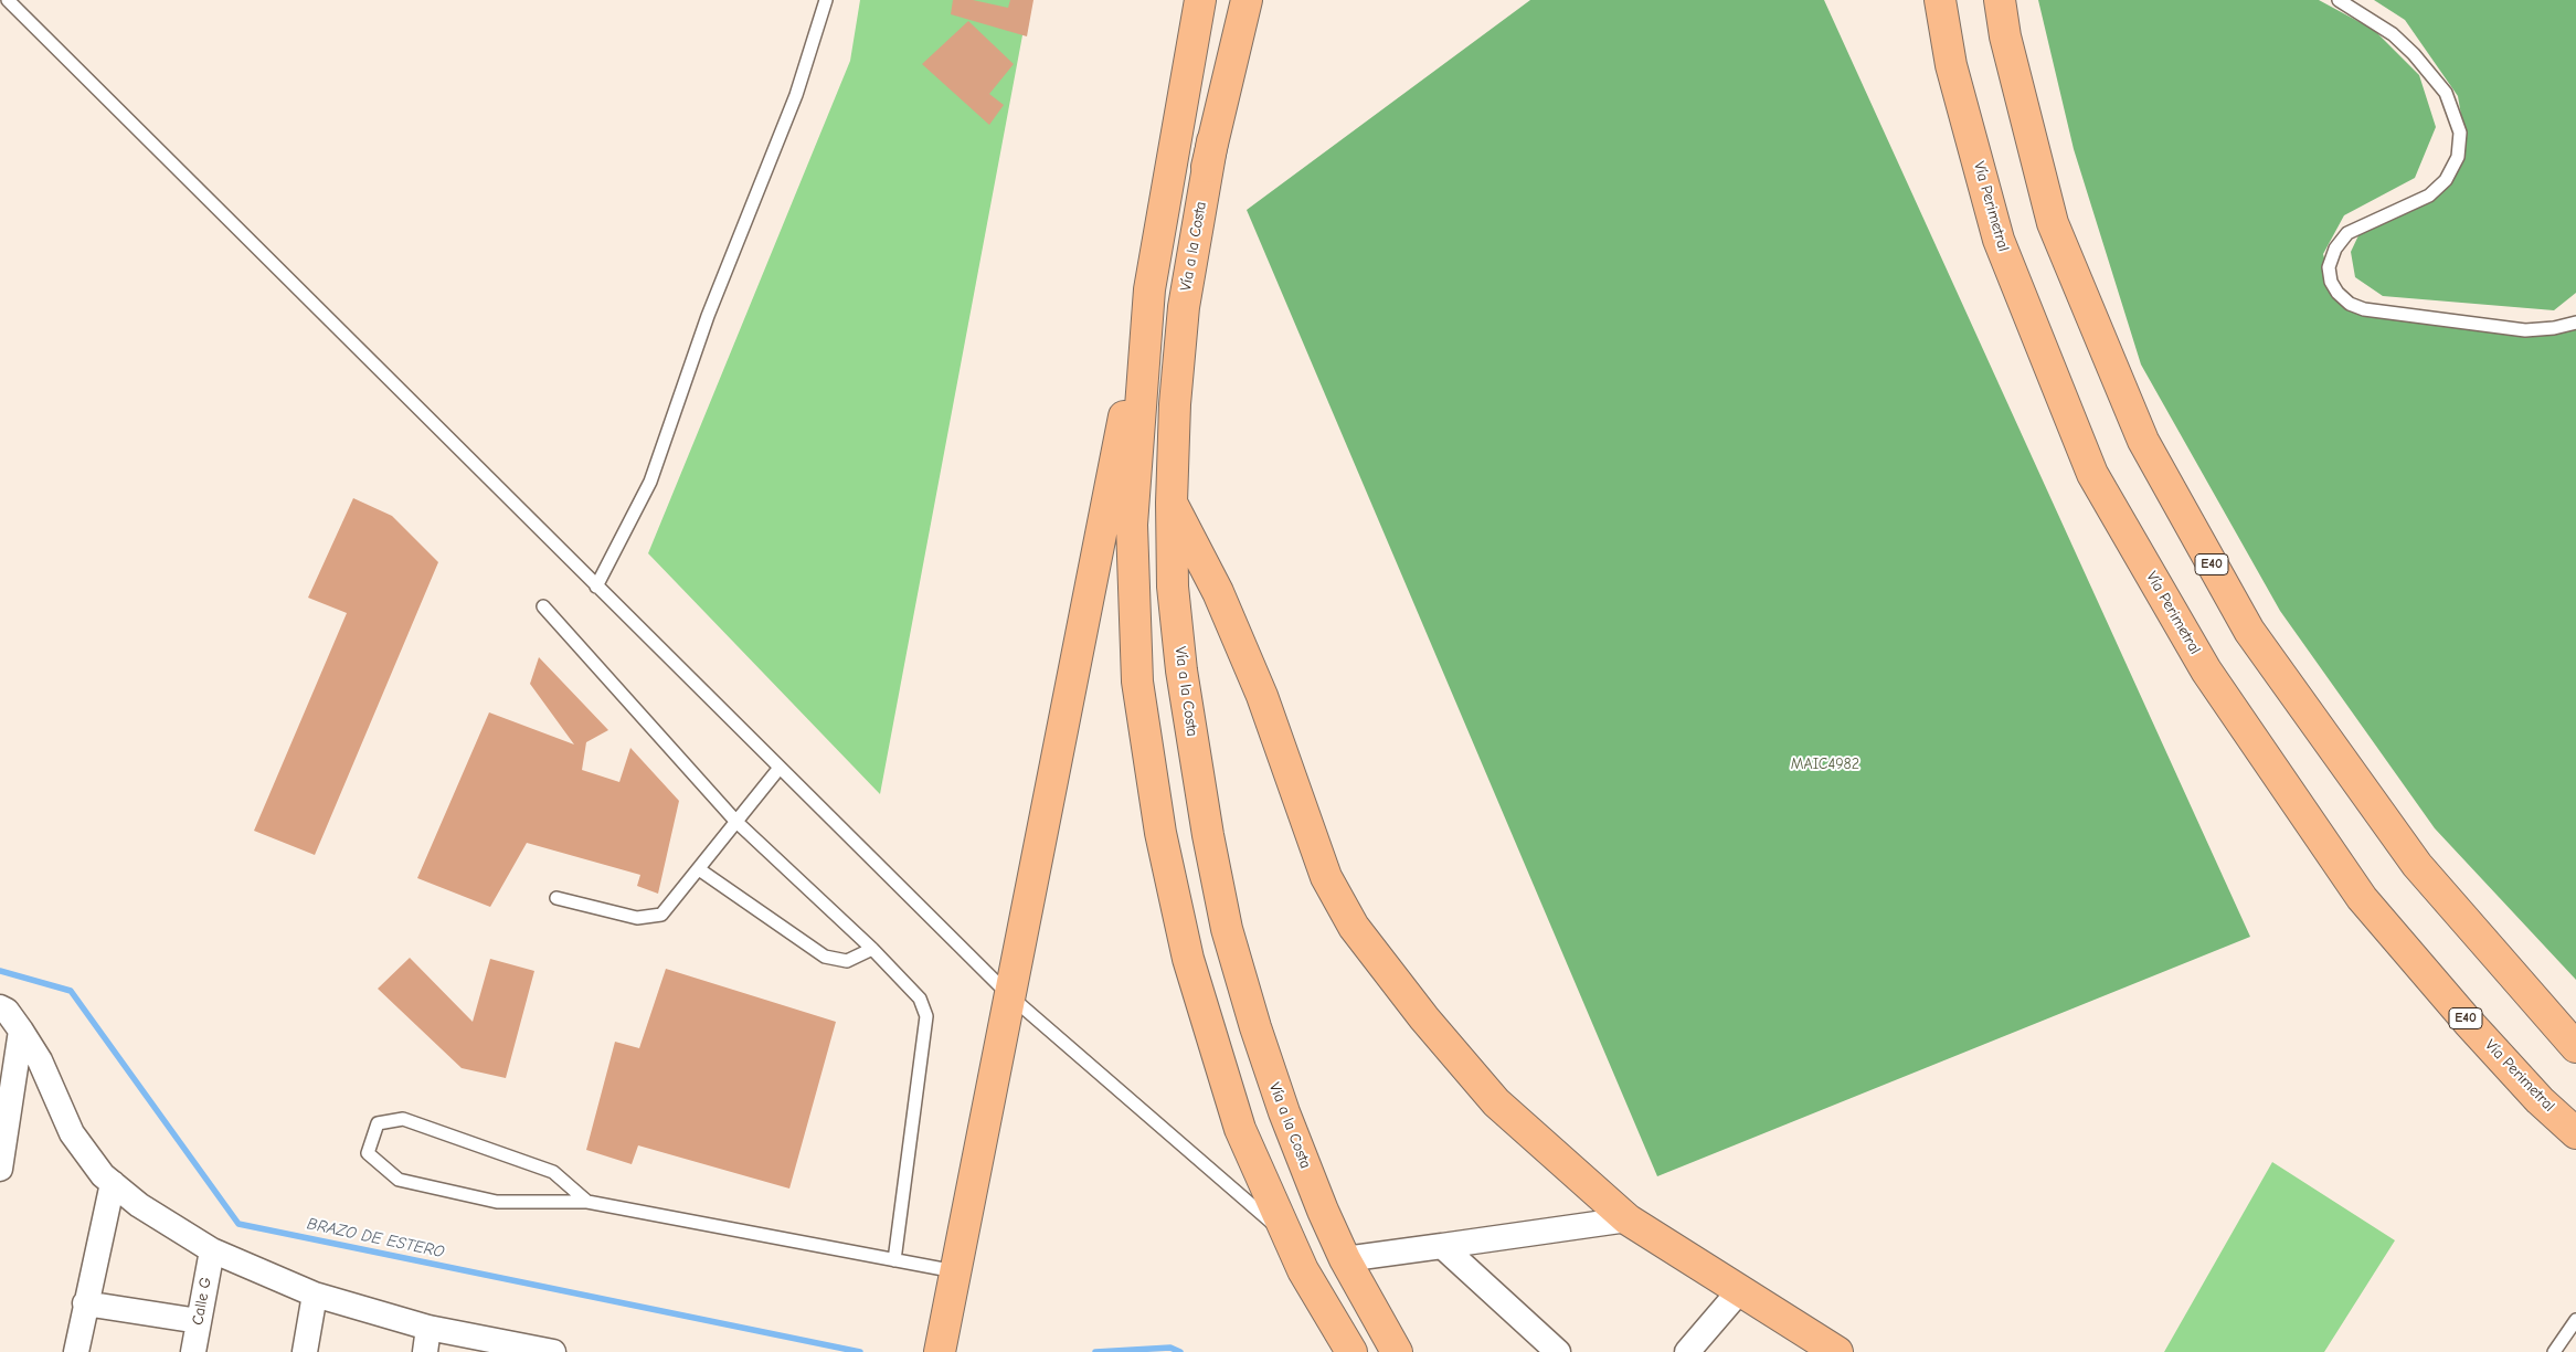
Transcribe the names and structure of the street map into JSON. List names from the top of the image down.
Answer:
{
  "streets": {
    "main road": ["Vía Perimetral", "Vía a la Costa", "E40"],
    "street": ["Calle G"]
  },
  "water": ["BRAZO DE ESTERO"],
  "parks": ["MAIC4982"]
}
